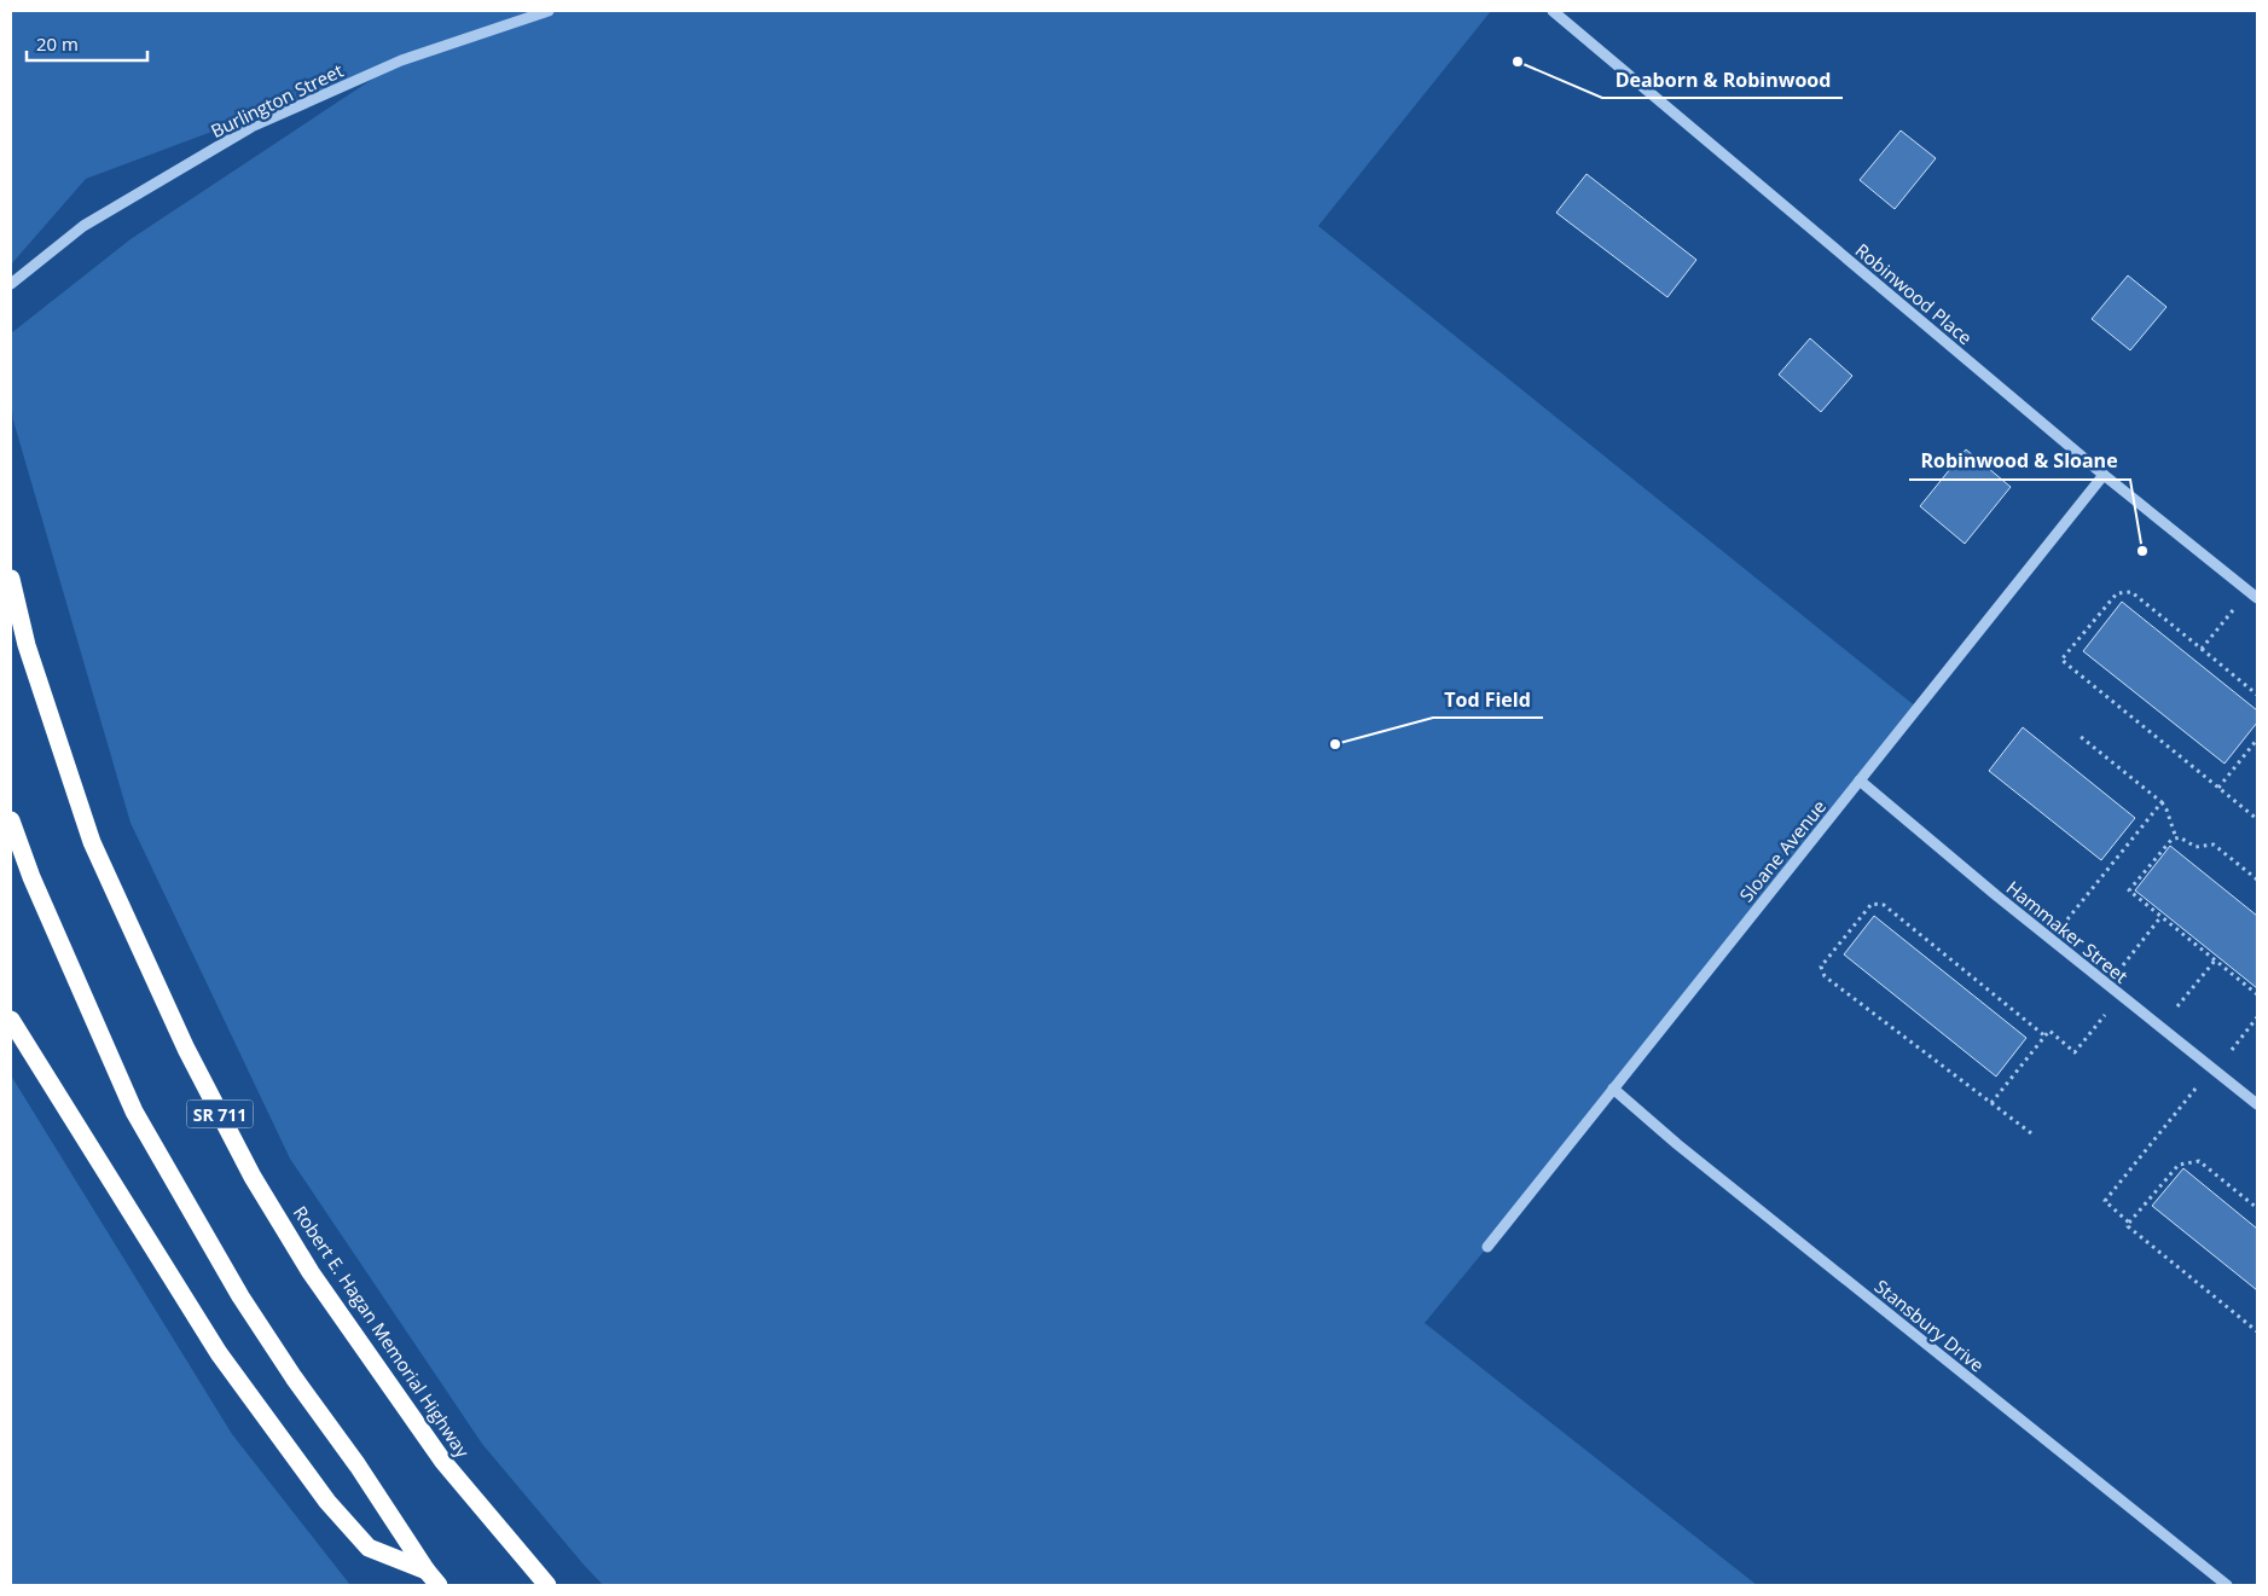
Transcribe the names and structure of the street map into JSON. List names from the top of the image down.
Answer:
{
  "streets": {
    "highway": ["SR 711", "Robert E. Hagan Memorial Highway"],
    "street": [
      "Burlington Street",
      "Robinwood Place",
      "Sloane Avenue",
      "Hammaker Street",
      "Stansbury Drive"
    ]
  },
  "crossings": [
    ["Robinwood Place", "Sloane Avenue"],
    ["Sloane Avenue", "Hammaker Street"],
    ["Sloane Avenue", "Stansbury Drive"]
  ],
  "places": ["Deaborn & Robinwood", "Robinwood & Sloane", "Tod Field"],
  "scale_bar": "20 m"
}
